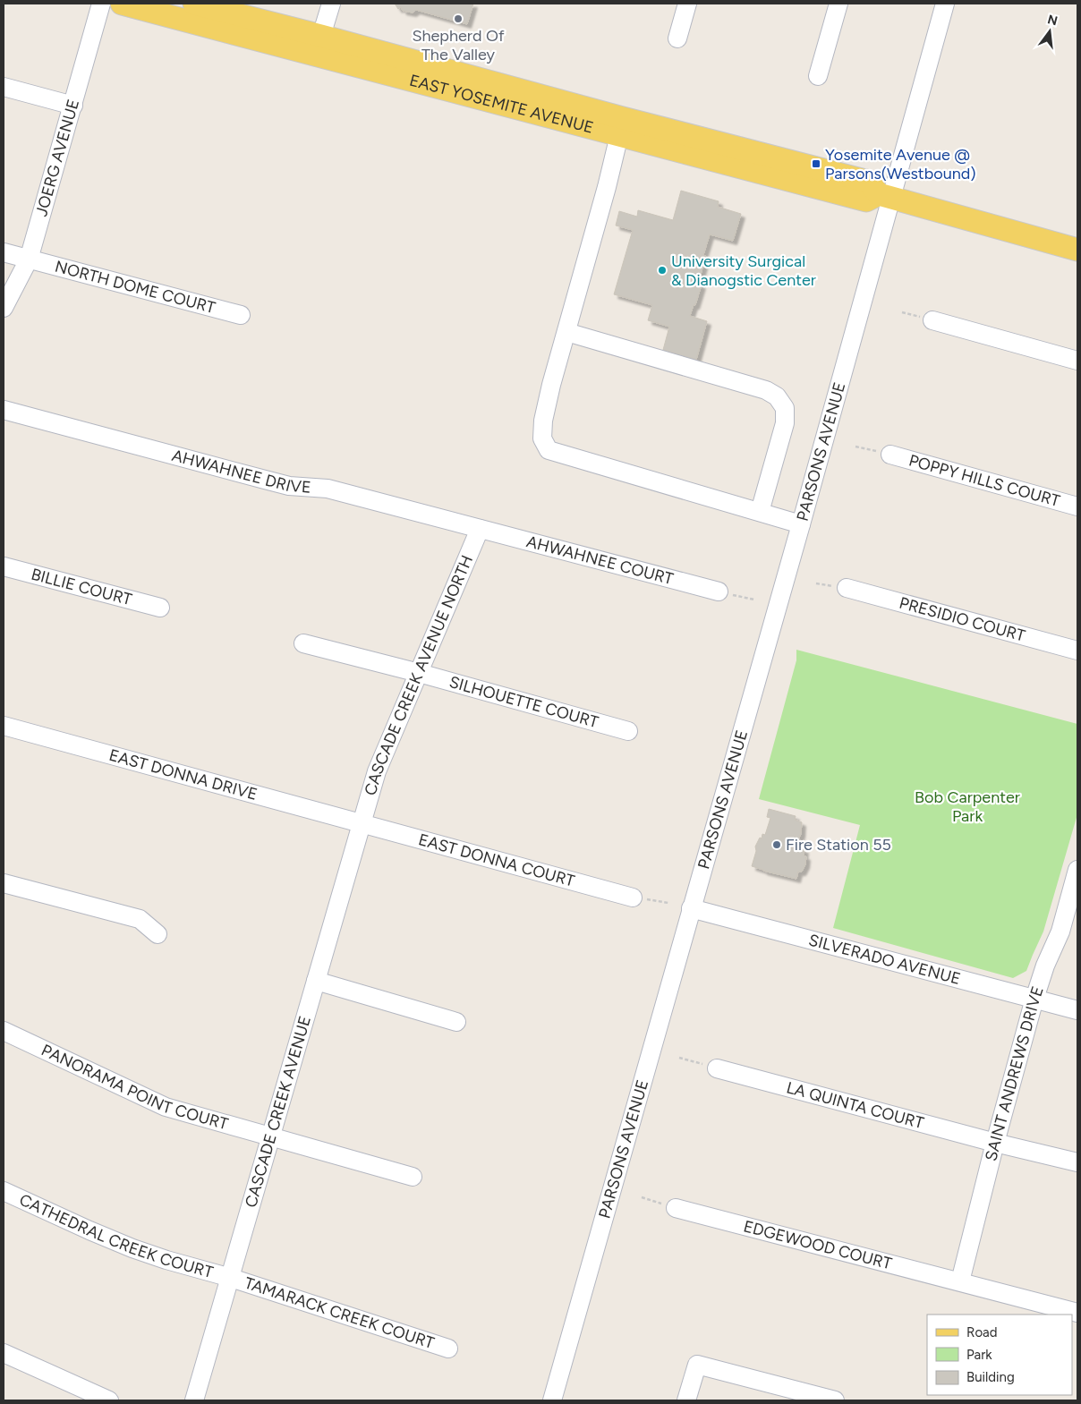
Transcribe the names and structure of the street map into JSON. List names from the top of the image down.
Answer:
{
  "streets": {
    "main road": ["EAST YOSEMITE AVENUE"],
    "street": [
      "JOERG AVENUE",
      "NORTH DOME COURT",
      "PARSONS AVENUE",
      "AHWAHNEE DRIVE",
      "POPPY HILLS COURT",
      "AHWAHNEE COURT",
      "BILLIE COURT",
      "PRESIDIO COURT",
      "CASCADE CREEK AVENUE NORTH",
      "SILHOUETTE COURT",
      "EAST DONNA DRIVE",
      "EAST DONNA COURT",
      "SILVERADO AVENUE",
      "SAINT ANDREWS DRIVE",
      "PANORAMA POINT COURT",
      "LA QUINTA COURT",
      "CASCADE CREEK AVENUE",
      "CATHEDRAL CREEK COURT",
      "EDGEWOOD COURT",
      "TAMARACK CREEK COURT"
    ]
  },
  "crossings": [
    ["EAST YOSEMITE AVENUE", "PARSONS AVENUE"],
    ["JOERG AVENUE", "NORTH DOME COURT"],
    ["PARSONS AVENUE", "SILVERADO AVENUE"],
    ["AHWAHNEE DRIVE", "AHWAHNEE COURT"],
    ["AHWAHNEE DRIVE", "CASCADE CREEK AVENUE NORTH"],
    ["AHWAHNEE COURT", "CASCADE CREEK AVENUE NORTH"],
    ["CASCADE CREEK AVENUE NORTH", "SILHOUETTE COURT"],
    ["CASCADE CREEK AVENUE NORTH", "EAST DONNA DRIVE"],
    ["CASCADE CREEK AVENUE NORTH", "EAST DONNA COURT"],
    ["CASCADE CREEK AVENUE NORTH", "CASCADE CREEK AVENUE"],
    ["EAST DONNA DRIVE", "EAST DONNA COURT"],
    ["EAST DONNA DRIVE", "CASCADE CREEK AVENUE"],
    ["EAST DONNA COURT", "CASCADE CREEK AVENUE"],
    ["SILVERADO AVENUE", "SAINT ANDREWS DRIVE"],
    ["SAINT ANDREWS DRIVE", "LA QUINTA COURT"],
    ["SAINT ANDREWS DRIVE", "EDGEWOOD COURT"],
    ["PANORAMA POINT COURT", "CASCADE CREEK AVENUE"],
    ["CASCADE CREEK AVENUE", "CATHEDRAL CREEK COURT"],
    ["CASCADE CREEK AVENUE", "TAMARACK CREEK COURT"],
    ["CATHEDRAL CREEK COURT", "TAMARACK CREEK COURT"]
  ],
  "parks": ["Bob Carpenter Park"],
  "places": {
    "other": ["Shepherd Of The Valley", "University Surgical & Dianogstic Center", "Fire Station 55"],
    "transit": ["Yosemite Avenue @ Parsons(Westbound)"]
  },
  "legend": ["Road", "Park", "Building"],
  "north": "top"
}
